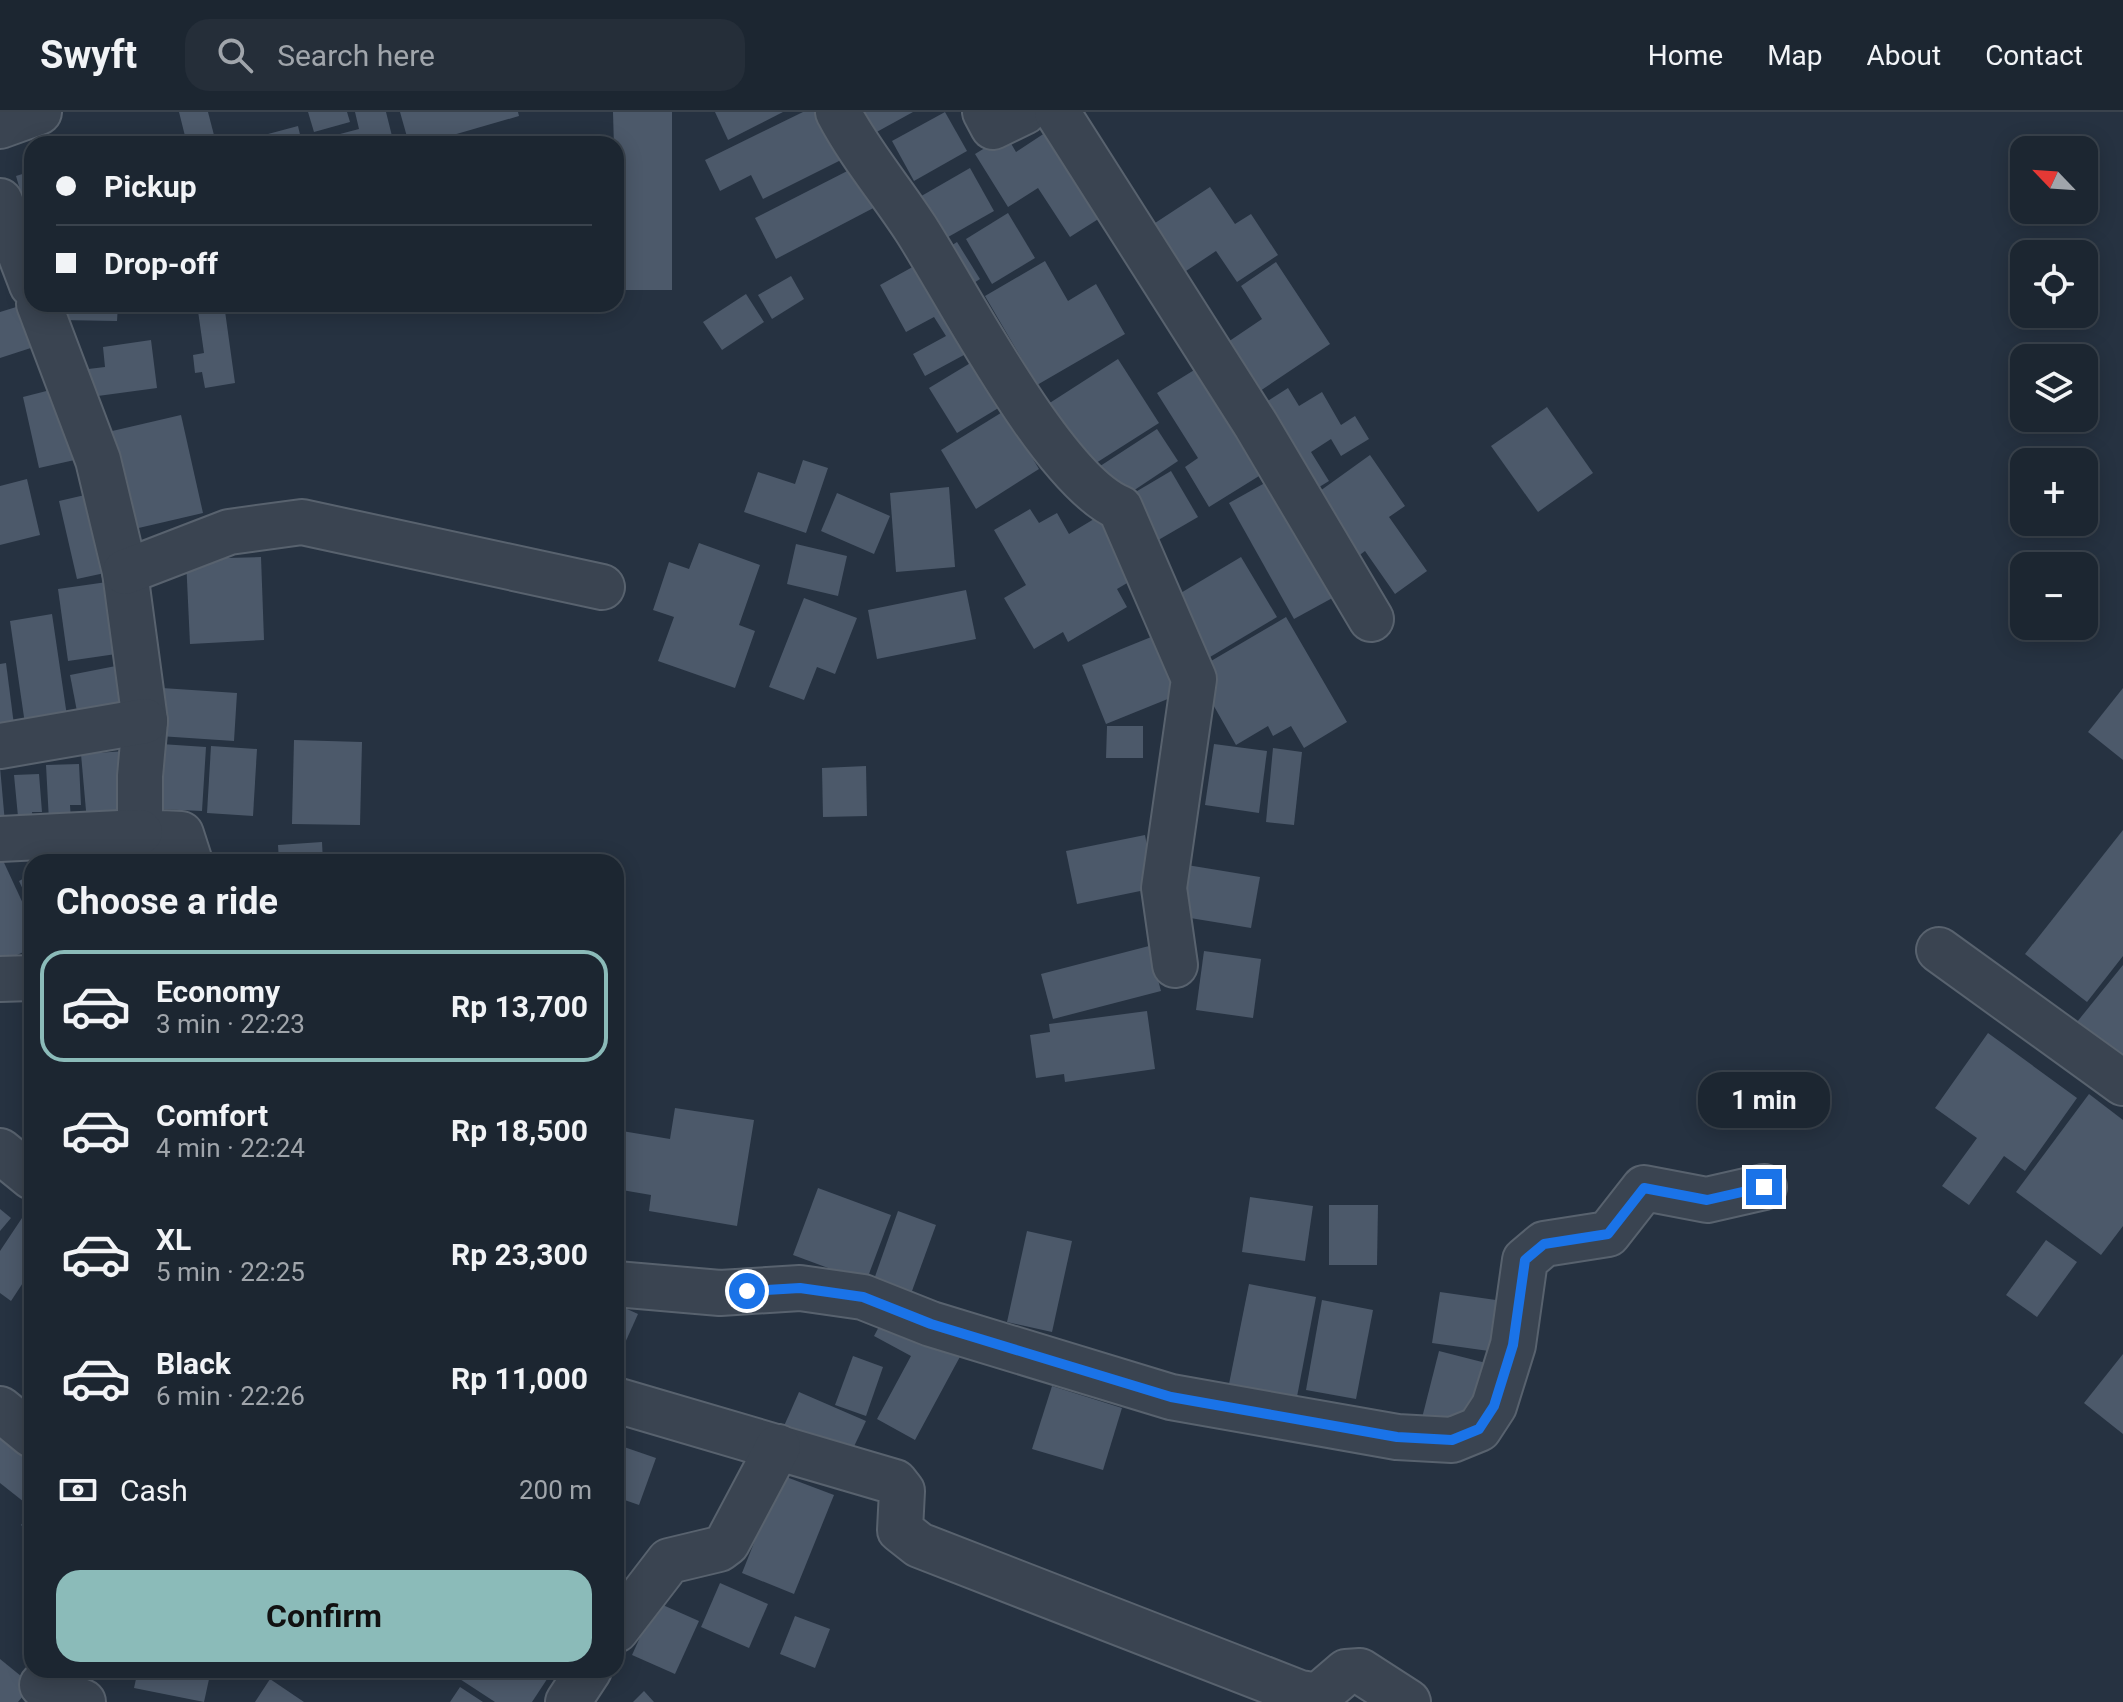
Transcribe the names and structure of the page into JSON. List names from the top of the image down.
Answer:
{
  "north": "top left",
  "page": {
    "header": "Swyft",
    "search": "Search here",
    "nav": [
      "Home",
      "Map",
      "About",
      "Contact"
    ],
    "map_buttons": ["+", "−"],
    "banner": ["Pickup", "Drop-off"],
    "heading": "Choose a ride",
    "list": [
      {
        "name": "Economy",
        "note": "3 min · 22:23",
        "value": "Rp 13,700"
      },
      {
        "name": "Comfort",
        "note": "4 min · 22:24",
        "value": "Rp 18,500"
      },
      {
        "name": "XL",
        "note": "5 min · 22:25",
        "value": "Rp 23,300"
      },
      {
        "name": "Black",
        "note": "6 min · 22:26",
        "value": "Rp 11,000"
      }
    ],
    "bubble": "1 min",
    "pay": ["Cash", "200 m"],
    "buttons": "Confirm"
  }
}
